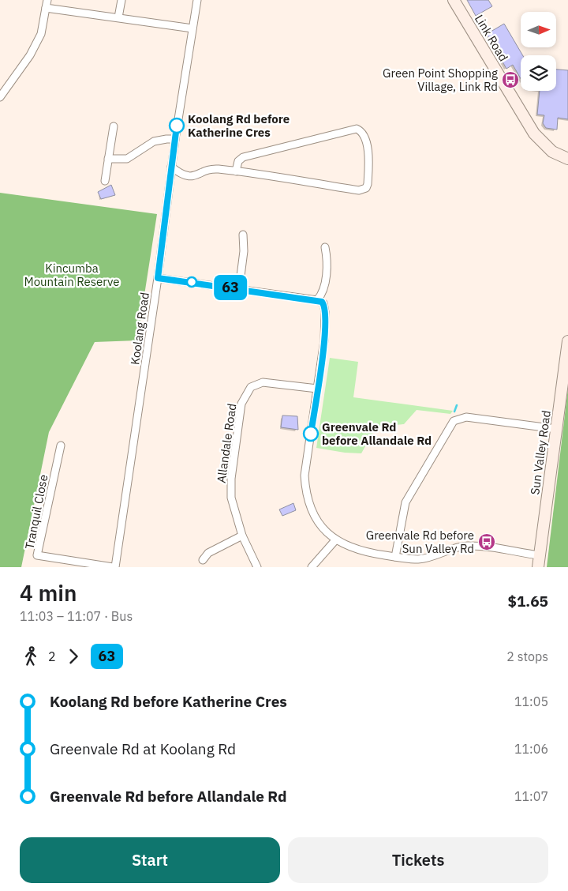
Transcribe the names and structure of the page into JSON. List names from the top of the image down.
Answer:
{
  "streets": {
    "street": [
      "Link Road",
      "Koolang Road",
      "Allandale Road",
      "Sun Valley Road",
      "Tranquil Close"
    ]
  },
  "crossings": [
    ["Koolang Road", "Tranquil Close"]
  ],
  "parks": ["Kincumba Mountain Reserve"],
  "places": {
    "bus stop": ["Green Point Shopping Village, Link Rd", "Greenvale Rd before Sun Valley Rd"],
    "other": ["Koolang Rd before Katherine Cres", "Greenvale Rd before Allandale Rd"]
  },
  "lines": ["bus line 63"],
  "north": "right",
  "page": {
    "on_map": "63",
    "heading": ["4 min", "11:03 – 11:07 · Bus", "$1.65"],
    "legs": ["2", "63", "2 stops"],
    "list": [
      {
        "name": "Koolang Rd before Katherine Cres",
        "value": "11:05"
      },
      {
        "name": "Greenvale Rd at Koolang Rd",
        "value": "11:06"
      },
      {
        "name": "Greenvale Rd before Allandale Rd",
        "value": "11:07"
      }
    ],
    "buttons": ["Start", "Tickets"]
  }
}
